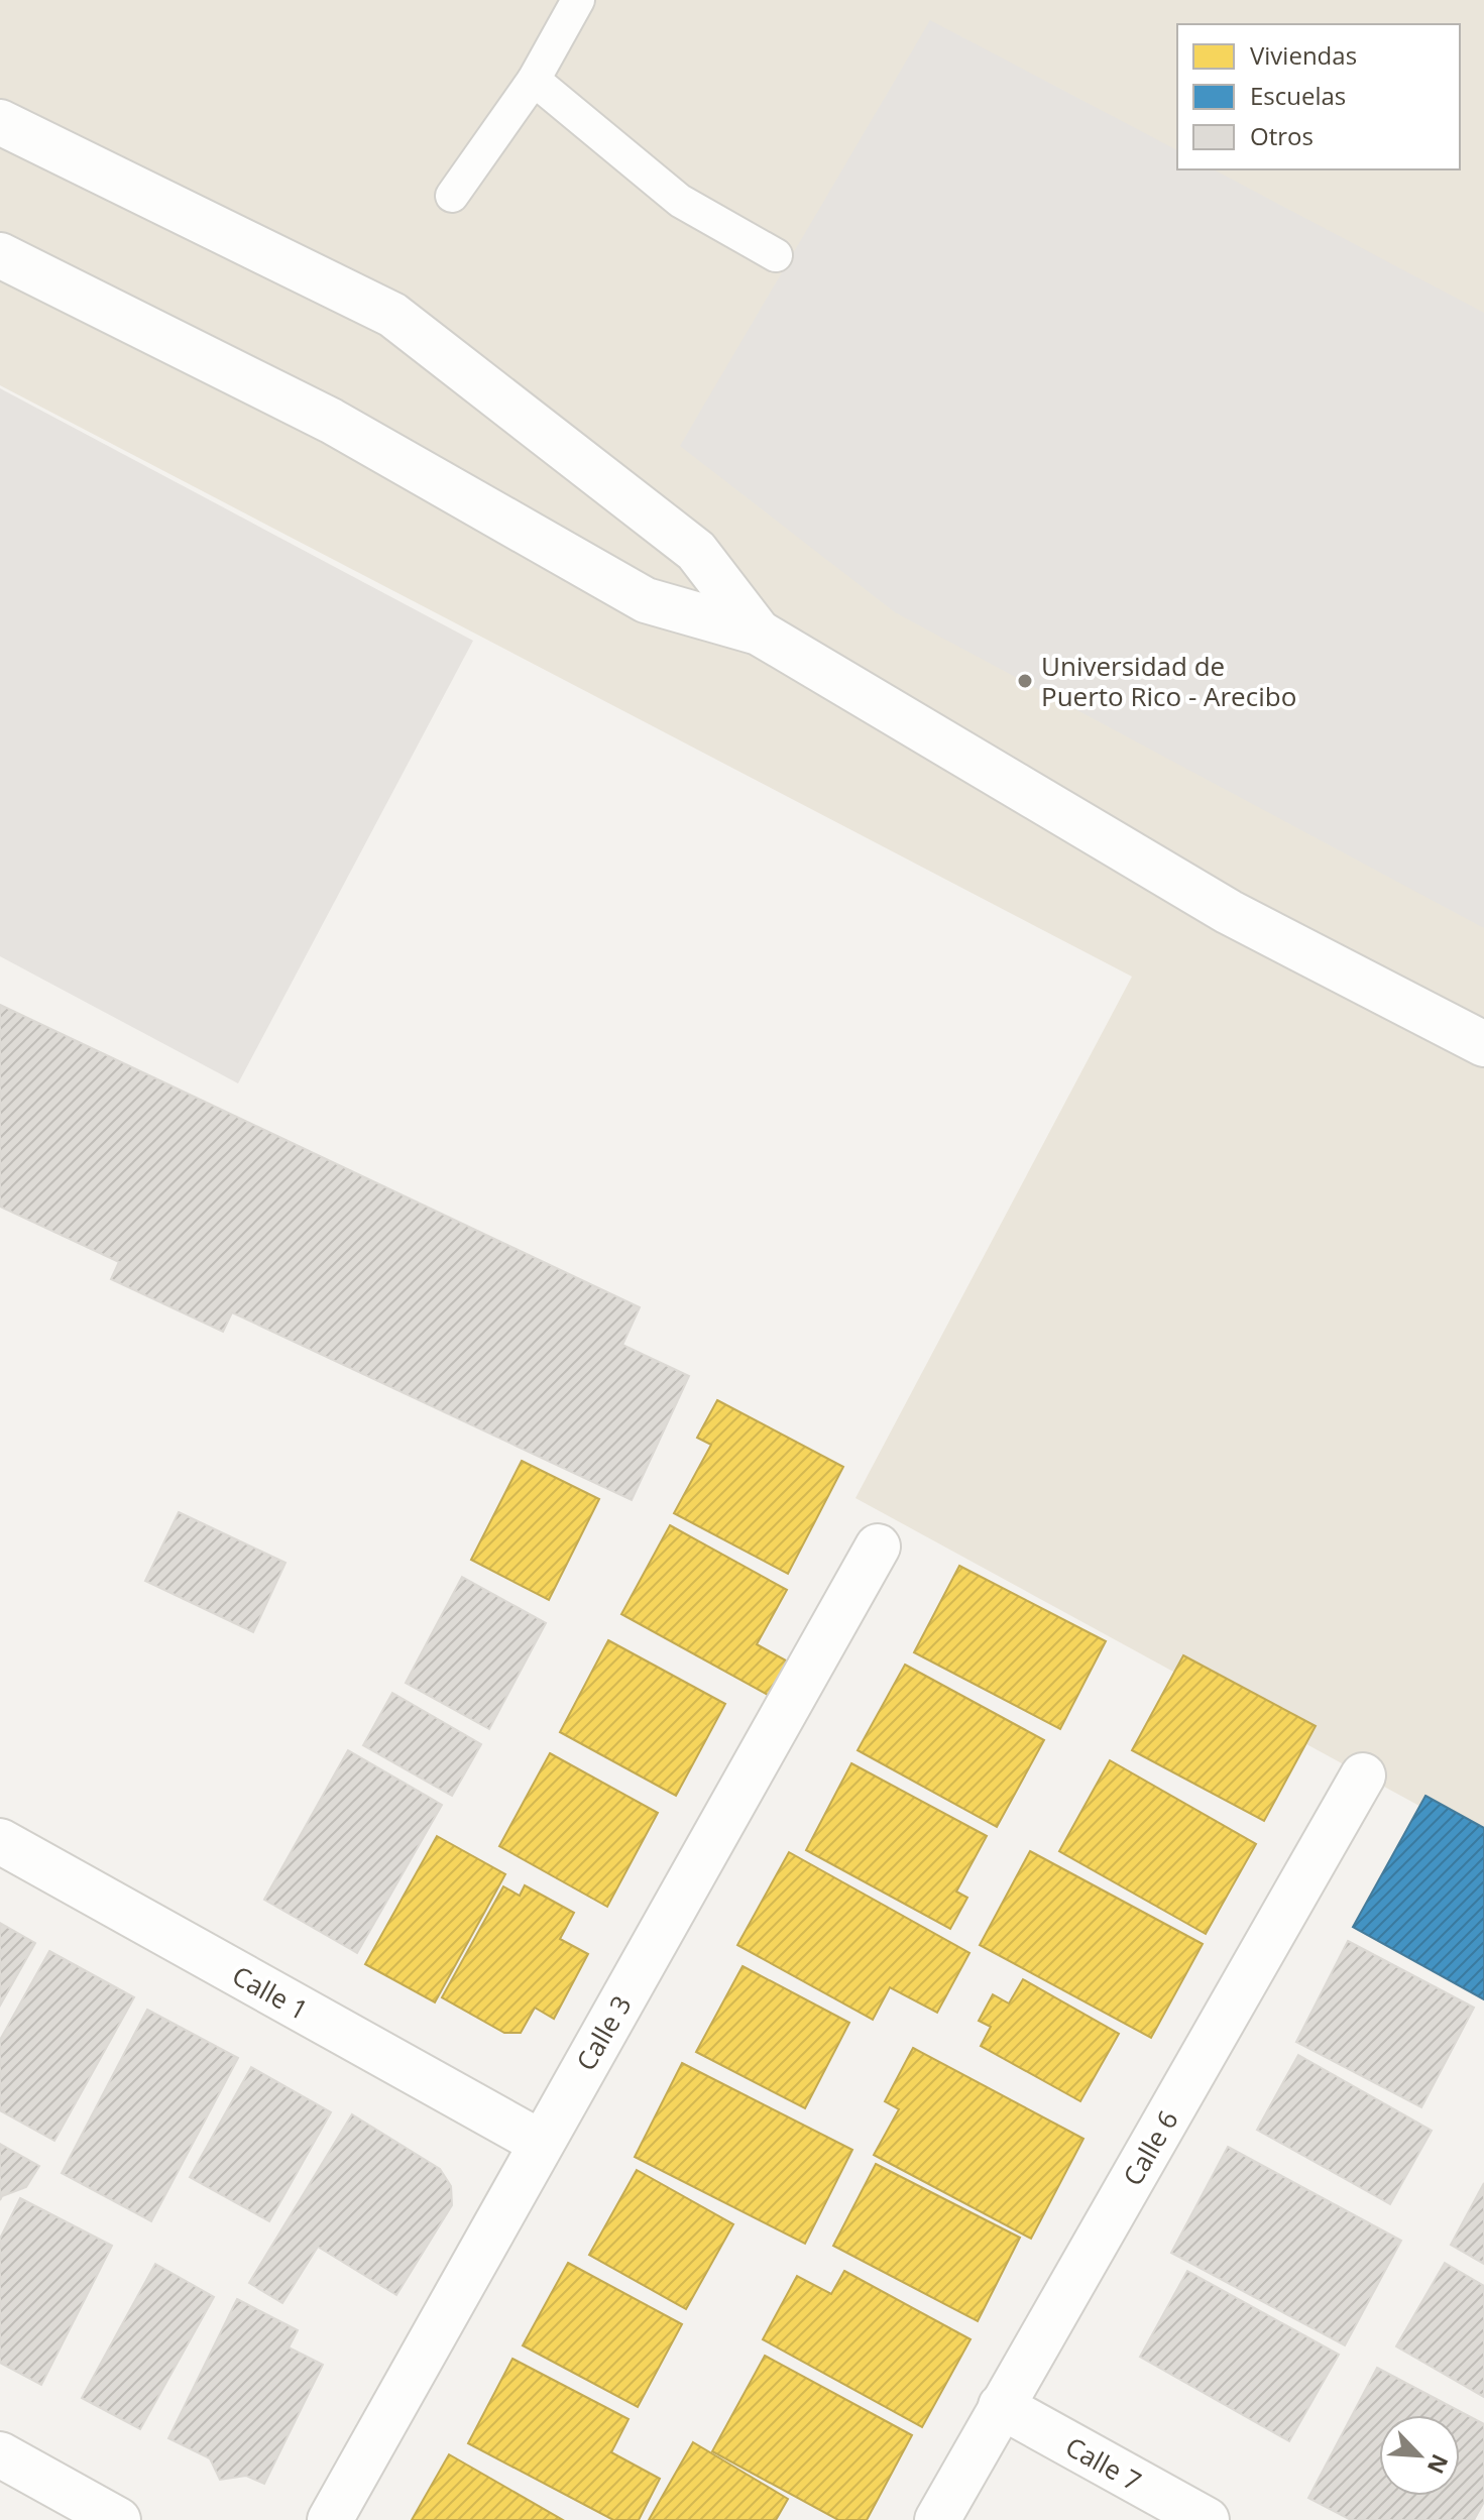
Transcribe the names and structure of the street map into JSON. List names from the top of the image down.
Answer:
{
  "streets": {
    "street": [
      "Calle 1",
      "Calle 3",
      "Calle 6",
      "Calle 7"
    ]
  },
  "crossings": [
    ["Calle 1", "Calle 3"],
    ["Calle 6", "Calle 7"]
  ],
  "places": ["Universidad de Puerto Rico - Arecibo"],
  "legend": ["Viviendas", "Escuelas", "Otros"],
  "north": "bottom right"
}
